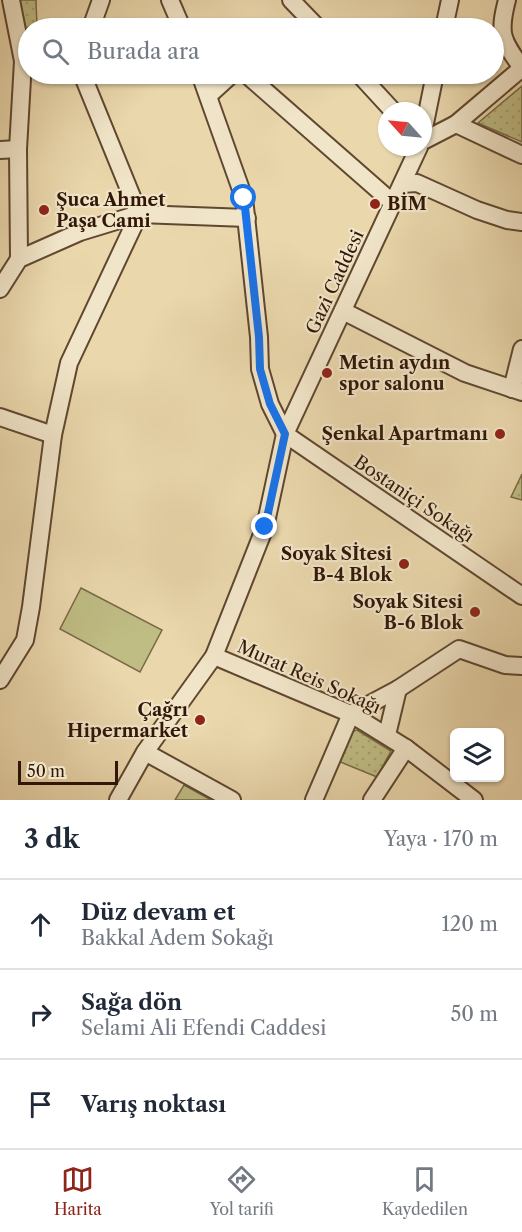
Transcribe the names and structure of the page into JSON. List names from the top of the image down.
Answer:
{
  "streets": {
    "street": ["Gazi Caddesi", "Bostaniçi Sokağı", "Murat Reis Sokağı"]
  },
  "crossings": [
    ["Gazi Caddesi", "Bostaniçi Sokağı"],
    ["Gazi Caddesi", "Murat Reis Sokağı"]
  ],
  "places": [
    "BİM",
    "Şuca Ahmet Paşa Cami",
    "Metin aydın spor salonu",
    "Şenkal Apartmanı",
    "Soyak Sİtesi B-4 Blok",
    "Soyak Sitesi B-6 Blok",
    "Çağrı Hipermarket"
  ],
  "scale_bar": "50 m",
  "north": "top left",
  "page": {
    "search": "Burada ara",
    "scale": "50 m",
    "heading": ["3 dk", "Yaya · 170 m"],
    "list": [
      ["Düz devam et", "Bakkal Adem Sokağı", "120 m"],
      ["Sağa dön", "Selami Ali Efendi Caddesi", "50 m"],
      "Varış noktası"
    ],
    "nav": ["Harita", "Yol tarifi", "Kaydedilen"]
  }
}
